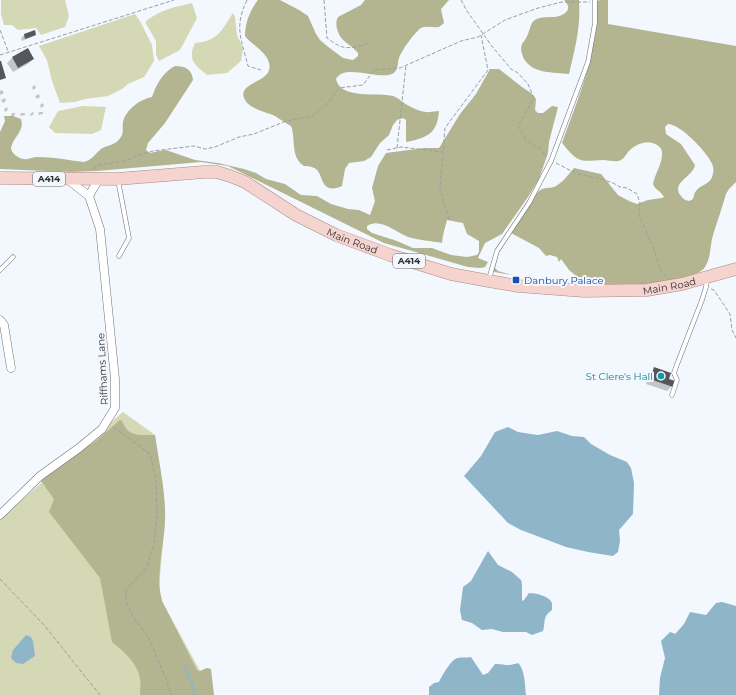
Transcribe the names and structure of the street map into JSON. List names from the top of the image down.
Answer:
{
  "streets": {
    "main road": ["A414", "Main Road"],
    "street": ["Riffhams Lane"]
  },
  "crossings": [
    ["A414", "Main Road"]
  ],
  "places": {
    "transit": ["Danbury Palace"],
    "other": ["St Clere's Hall"]
  }
}
